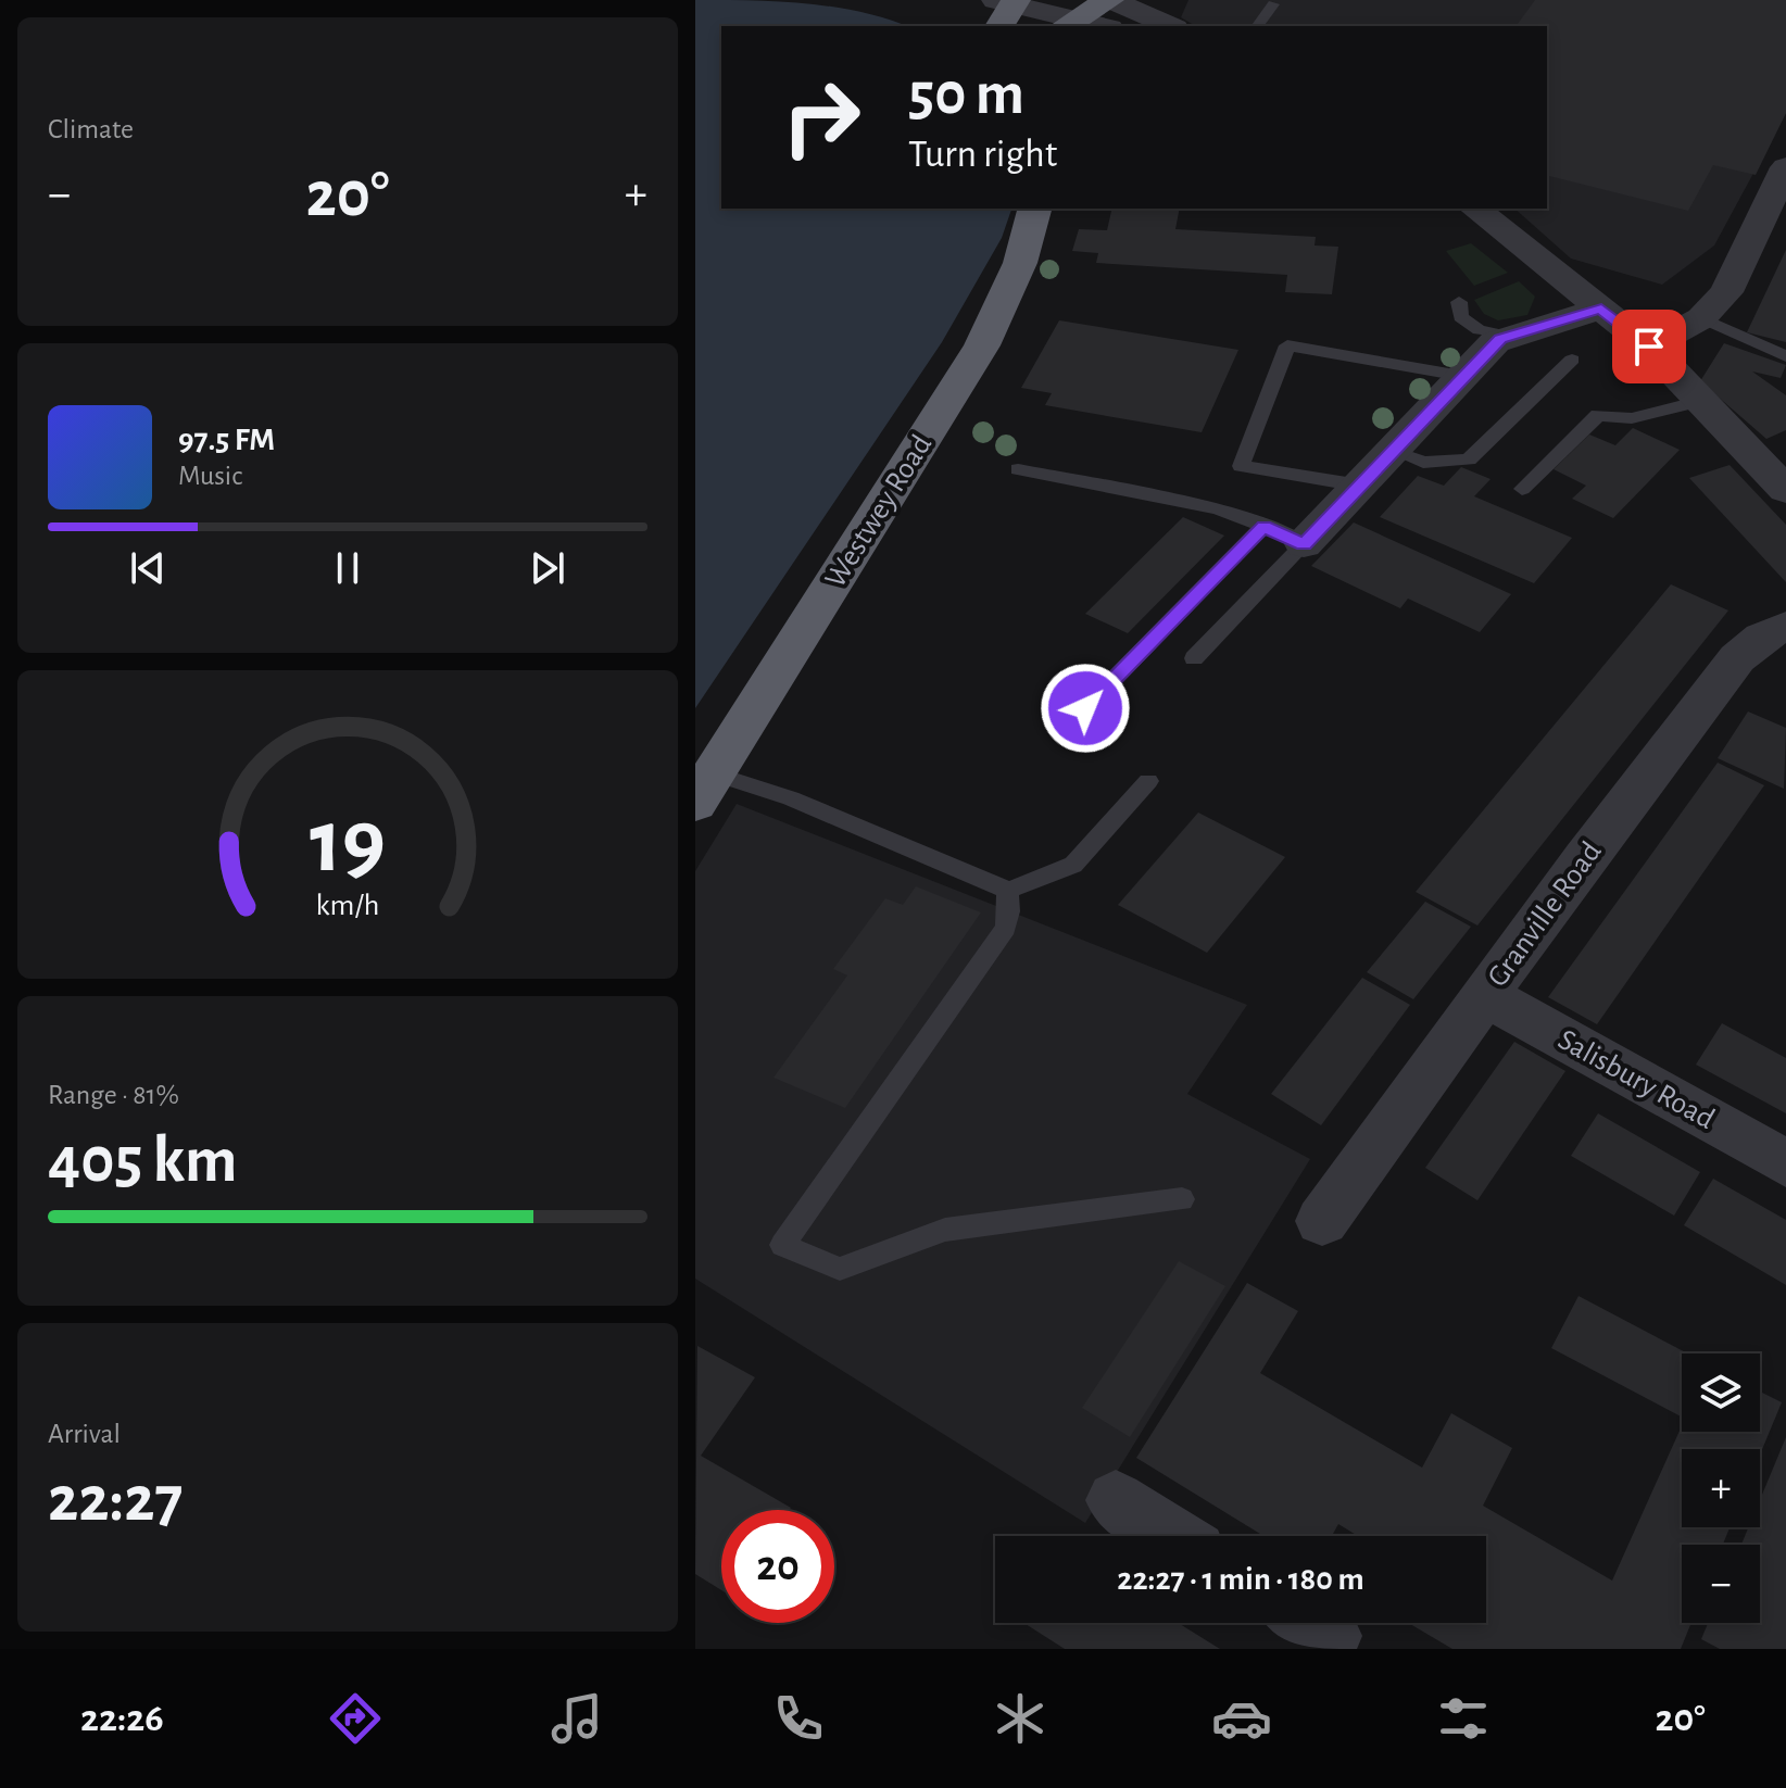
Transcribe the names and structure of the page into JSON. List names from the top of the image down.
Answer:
{
  "streets": {
    "highway": ["Westwey Road"],
    "street": ["Granville Road", "Salisbury Road"]
  },
  "crossings": [
    ["Granville Road", "Salisbury Road"]
  ],
  "page": {
    "tile": [
      "Climate",
      ["Range · 81%", "405 km"],
      ["Arrival", "22:27"]
    ],
    "turn": ["50 m", "Turn right"],
    "heat": ["−", "20°", "+"],
    "song": ["97.5 FM", "Music"],
    "map_buttons": ["+", "−"],
    "limit": "20",
    "trip": "22:27 · 1 min · 180 m",
    "tabs": ["22:26", "20°"],
    "gauge": ["19", "km/h"]
  }
}
